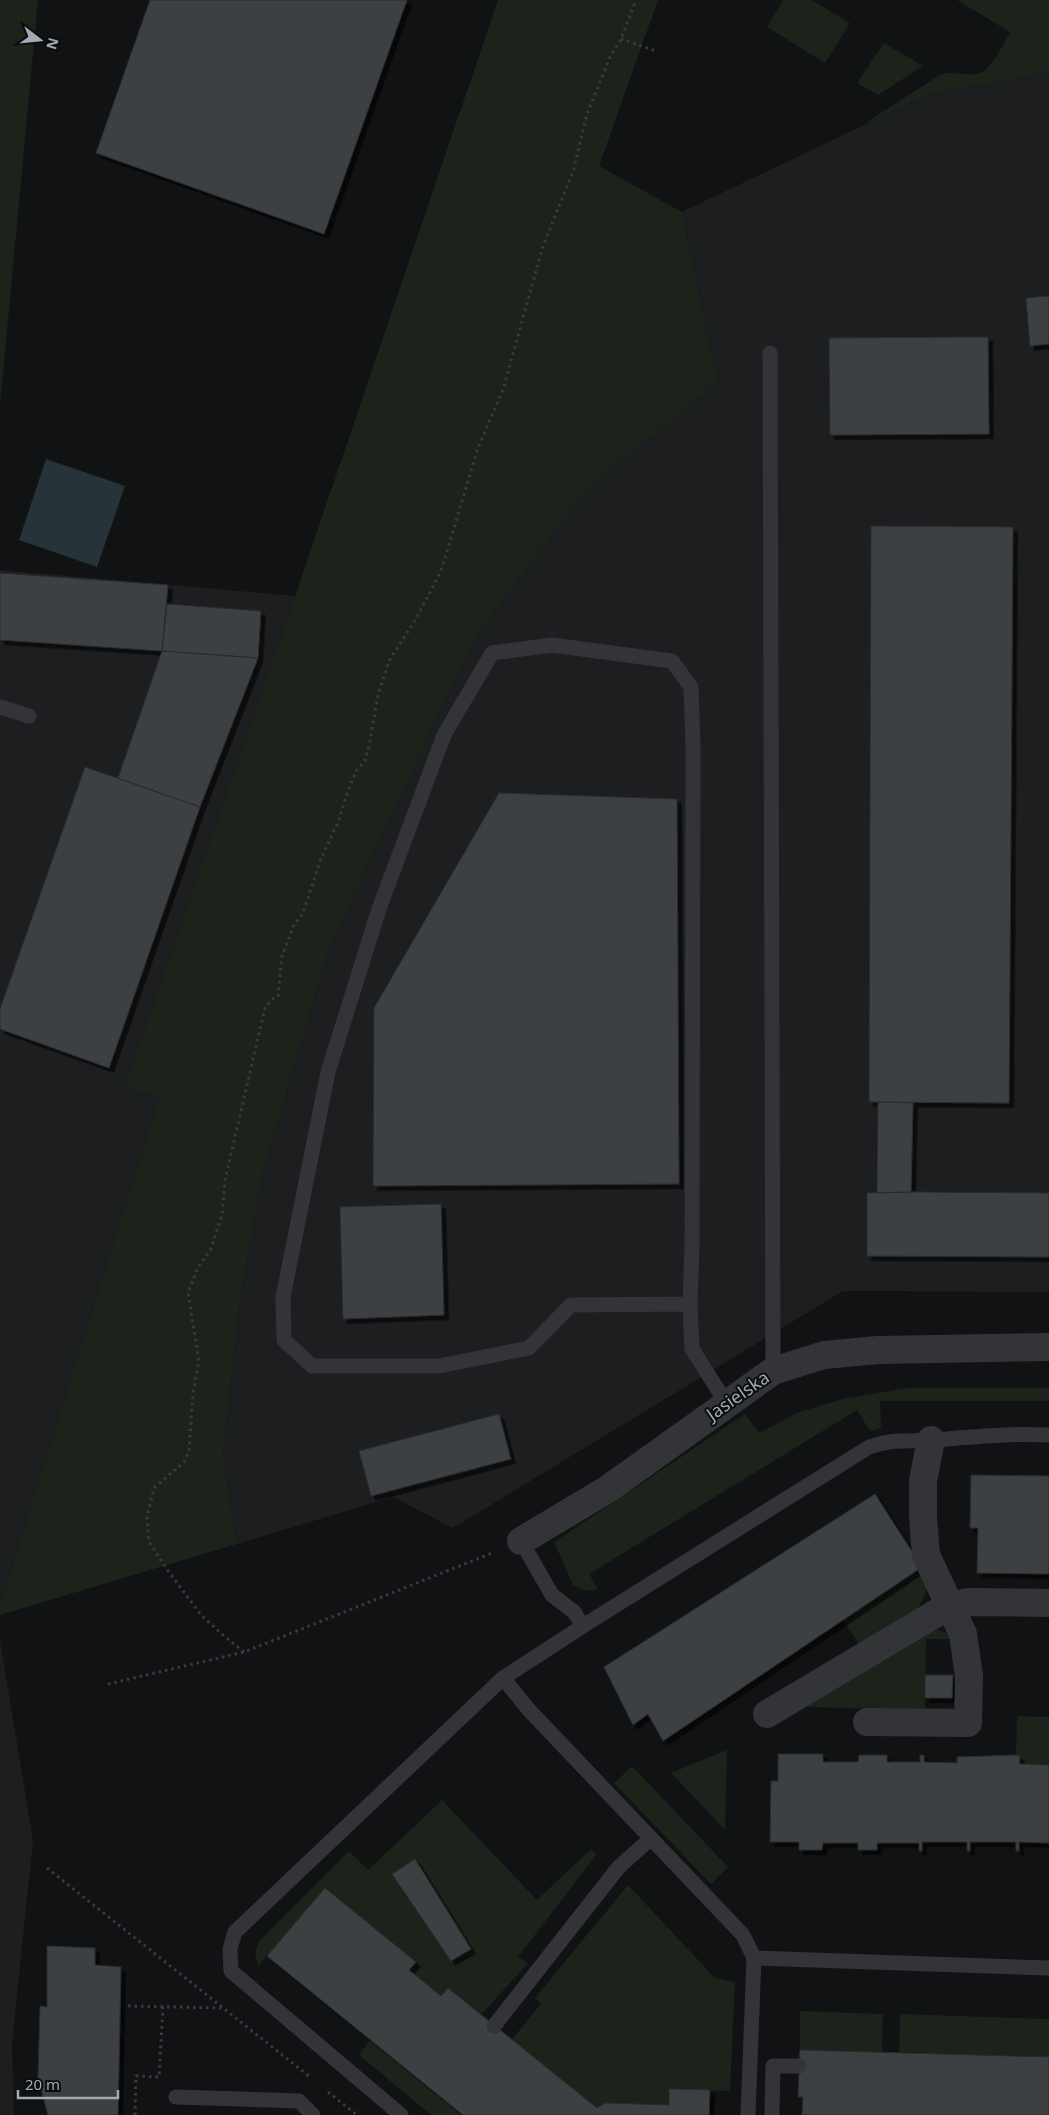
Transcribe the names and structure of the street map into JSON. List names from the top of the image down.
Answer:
{
  "streets": {
    "street": ["Jasielska"]
  },
  "scale_bar": "20 m",
  "north": "right"
}
